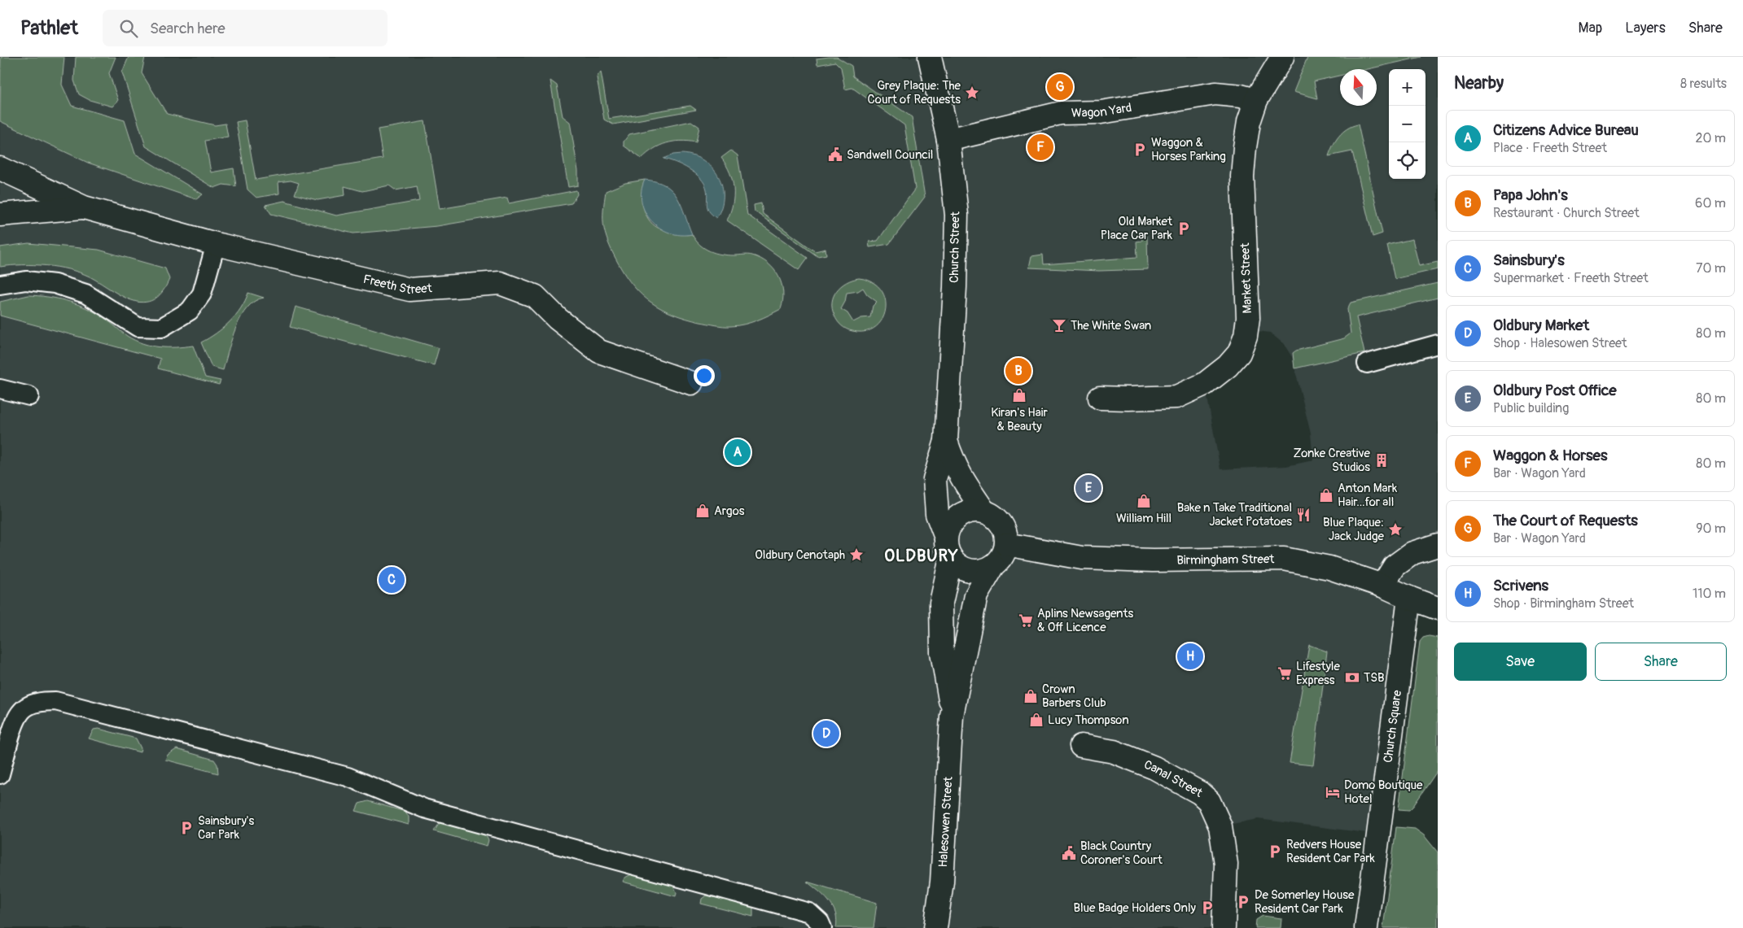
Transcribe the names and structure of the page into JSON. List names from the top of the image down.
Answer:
{
  "streets": {
    "street": [
      "Wagon Yard",
      "Church Street",
      "Market Street",
      "Freeth Street",
      "Birmingham Street",
      "Church Square",
      "Canal Street",
      "Halesowen Street"
    ]
  },
  "crossings": [
    ["Wagon Yard", "Church Street"],
    ["Wagon Yard", "Market Street"],
    ["Church Street", "Birmingham Street"],
    ["Church Street", "Halesowen Street"],
    ["Birmingham Street", "Church Square"],
    ["Birmingham Street", "Halesowen Street"]
  ],
  "districts": ["OLDBURY"],
  "places": {
    "place": ["Grey Plaque: The Court of Requests", "Blue Plaque: Jack Judge", "Oldbury Cenotaph"],
    "parking": [
      "Waggon & Horses Parking",
      "Old Market Place Car Park",
      "Sainsbury's Car Park",
      "Redvers House Resident Car Park",
      "De Somerley House Resident Car Park",
      "Blue Badge Holders Only"
    ],
    "public building": ["Sandwell Council", "Black Country Coroner's Court"],
    "bar": ["The White Swan"],
    "shop": [
      "Kiran's Hair & Beauty",
      "Anton Mark Hair...for all",
      "William Hill",
      "Argos",
      "Crown Barbers Club",
      "Lucy Thompson"
    ],
    "building": ["Zonke Creative Studios"],
    "restaurant": ["Bake n Take Traditional Jacket Potatoes"],
    "supermarket": ["Aplins Newsagents & Off Licence", "Lifestyle Express"],
    "bank": ["TSB"],
    "hotel": ["Domo Boutique Hotel"]
  },
  "north": "top",
  "page": {
    "header": "Pathlet",
    "search": "Search here",
    "nav": ["Map", "Layers", "Share"],
    "heading": ["Nearby", "8 results"],
    "map_buttons": ["+", "−"],
    "pins": [
      "G",
      "F",
      "B",
      "A",
      "E",
      "C",
      "H",
      "D"
    ],
    "list": [
      {
        "mark": "A",
        "name": "Citizens Advice Bureau",
        "note": "Place · Freeth Street",
        "value": "20 m"
      },
      {
        "mark": "B",
        "name": "Papa John's",
        "note": "Restaurant · Church Street",
        "value": "60 m"
      },
      {
        "mark": "C",
        "name": "Sainsbury's",
        "note": "Supermarket · Freeth Street",
        "value": "70 m"
      },
      {
        "mark": "D",
        "name": "Oldbury Market",
        "note": "Shop · Halesowen Street",
        "value": "80 m"
      },
      {
        "mark": "E",
        "name": "Oldbury Post Office",
        "note": "Public building",
        "value": "80 m"
      },
      {
        "mark": "F",
        "name": "Waggon & Horses",
        "note": "Bar · Wagon Yard",
        "value": "80 m"
      },
      {
        "mark": "G",
        "name": "The Court of Requests",
        "note": "Bar · Wagon Yard",
        "value": "90 m"
      },
      {
        "mark": "H",
        "name": "Scrivens",
        "note": "Shop · Birmingham Street",
        "value": "110 m"
      }
    ],
    "buttons": ["Save", "Share"]
  }
}
